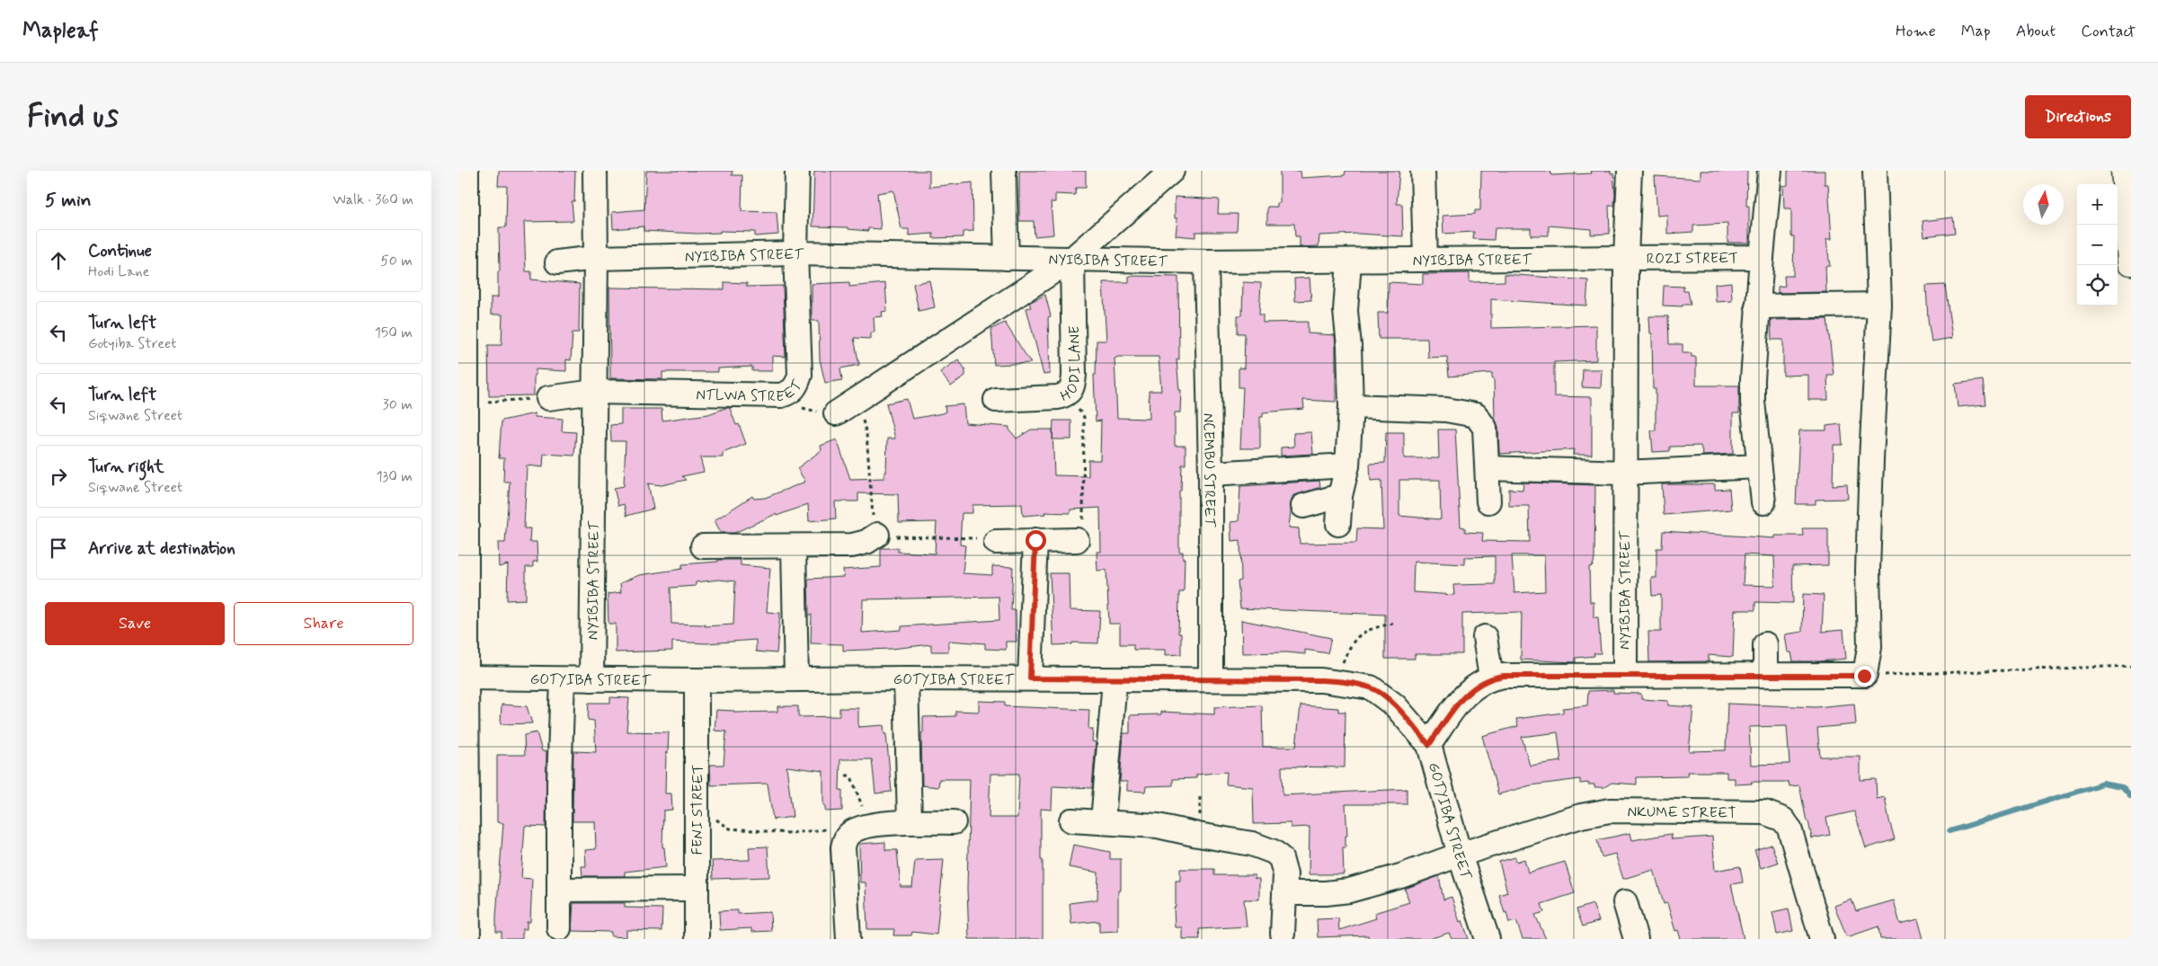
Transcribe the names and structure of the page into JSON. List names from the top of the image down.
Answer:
{
  "streets": {
    "street": [
      "NYIBIBA STREET",
      "ROZI STREET",
      "HODI LANE",
      "NTLWA STREET",
      "NCEMBU STREET",
      "GOTYIBA STREET",
      "FENI STREET",
      "NKUME STREET"
    ]
  },
  "crossings": [
    ["NYIBIBA STREET", "ROZI STREET"],
    ["NYIBIBA STREET", "HODI LANE"],
    ["NYIBIBA STREET", "NTLWA STREET"],
    ["NYIBIBA STREET", "NCEMBU STREET"],
    ["NYIBIBA STREET", "GOTYIBA STREET"],
    ["NCEMBU STREET", "GOTYIBA STREET"],
    ["GOTYIBA STREET", "FENI STREET"],
    ["GOTYIBA STREET", "NKUME STREET"]
  ],
  "north": "top",
  "page": {
    "header": "Mapleaf",
    "nav": [
      "Home",
      "Map",
      "About",
      "Contact"
    ],
    "buttons": [
      "Directions",
      ["Save", "Share"]
    ],
    "title": "Find us",
    "heading": ["5 min", "Walk · 360 m"],
    "map_buttons": ["+", "−"],
    "list": [
      ["Continue", "Hodi Lane", "50 m"],
      ["Turn left", "Gotyiba Street", "150 m"],
      ["Turn left", "Siqwane Street", "30 m"],
      ["Turn right", "Siqwane Street", "130 m"],
      "Arrive at destination"
    ]
  }
}
